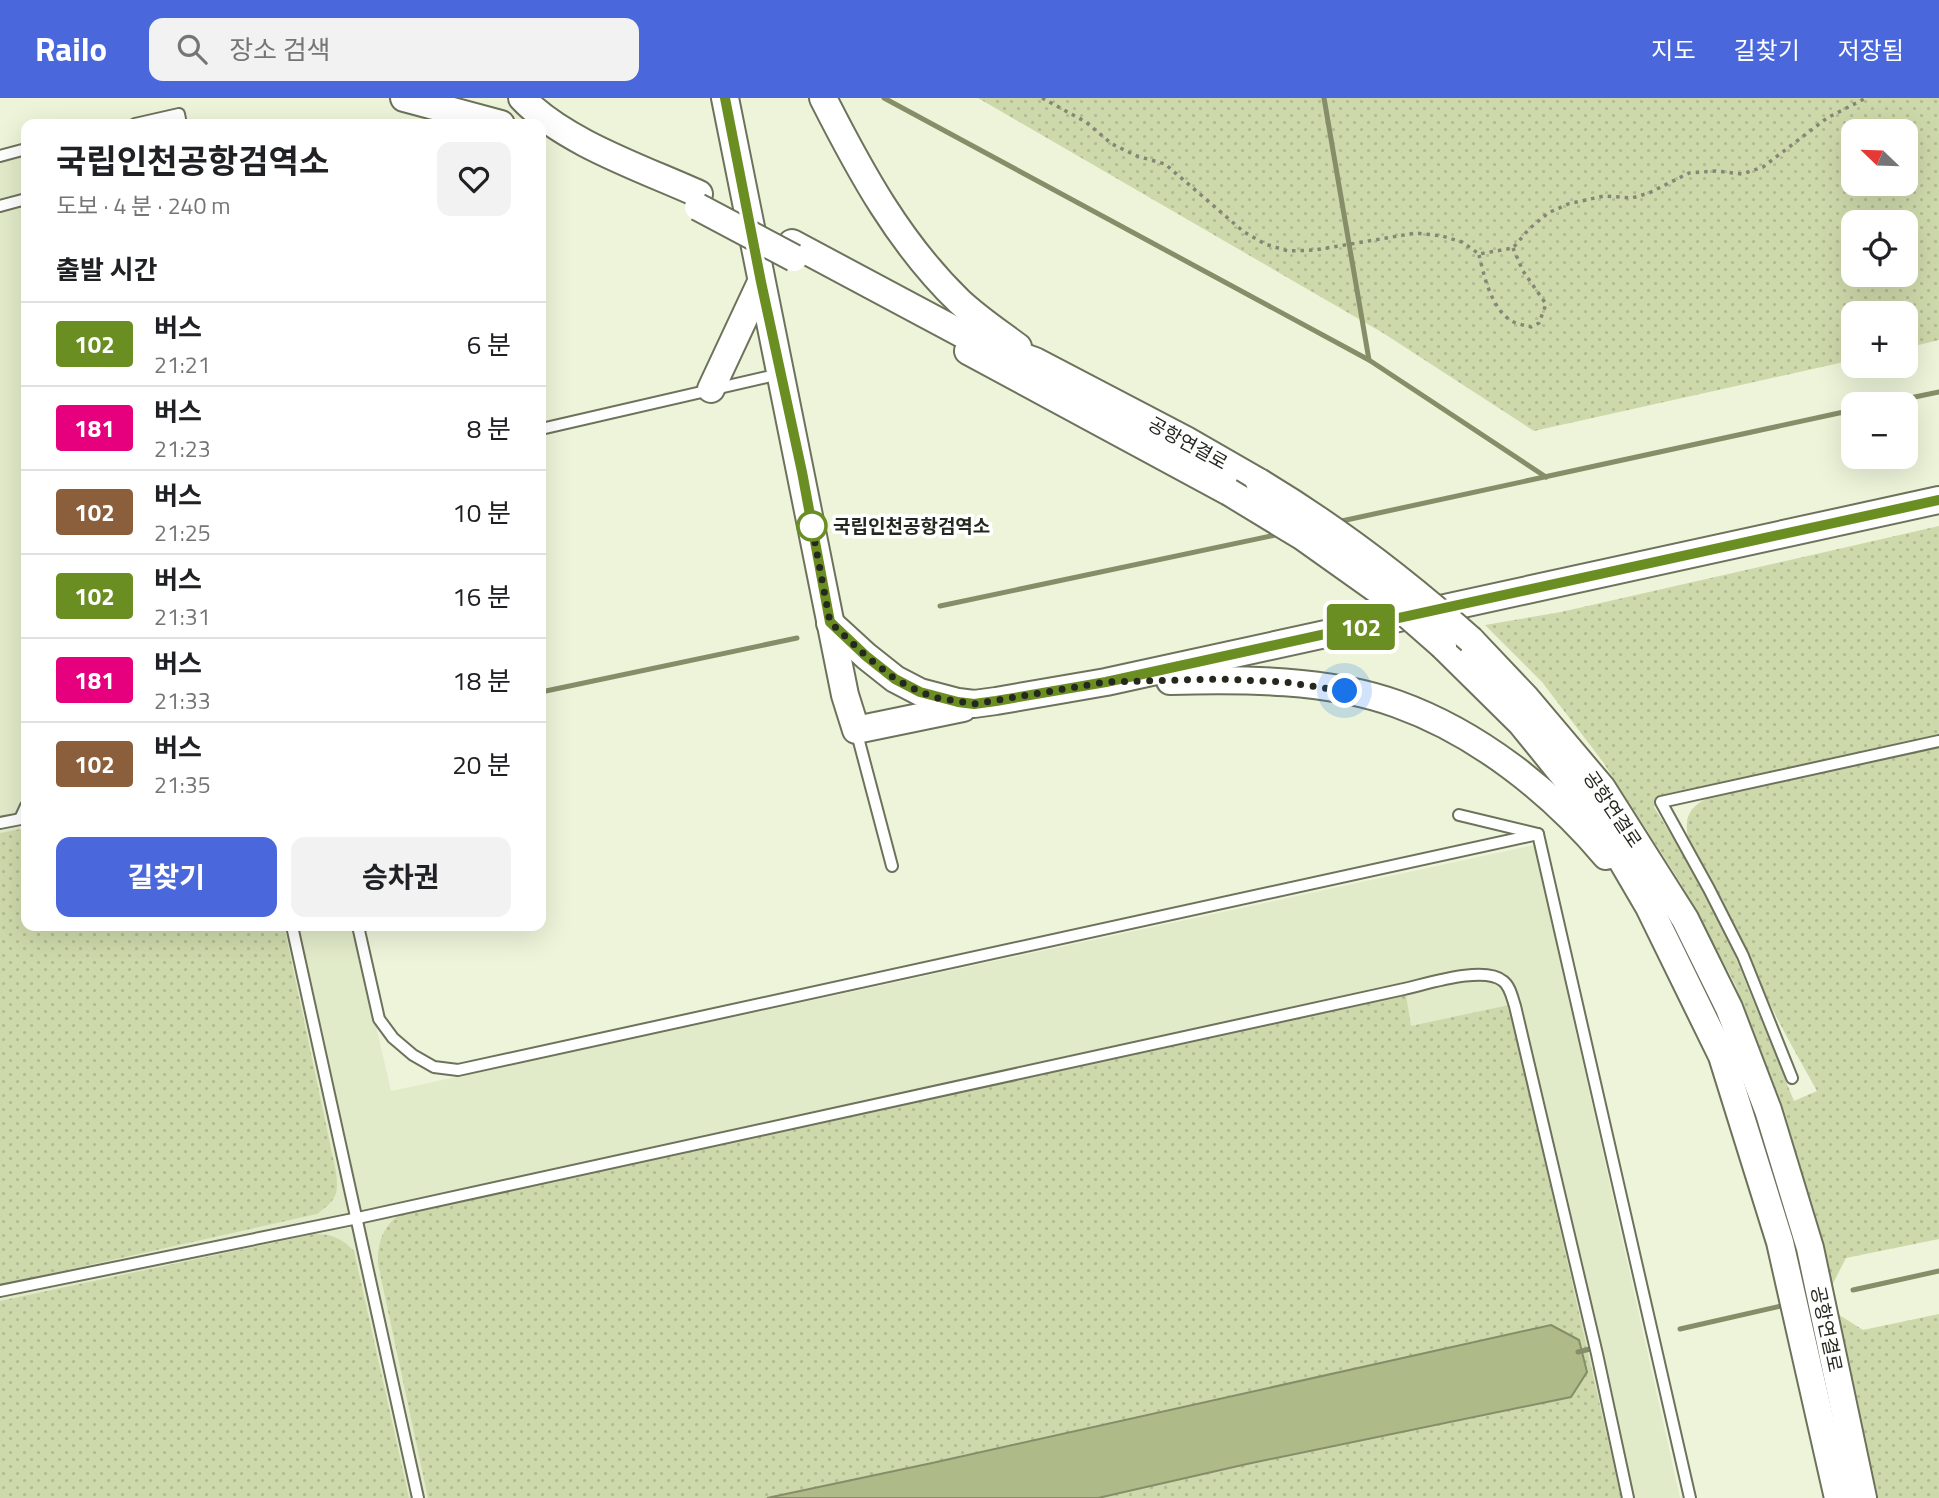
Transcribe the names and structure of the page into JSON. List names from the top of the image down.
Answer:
{
  "streets": {
    "street": ["공항연결로"]
  },
  "places": ["국립인천공항검역소"],
  "lines": ["bus line 102"],
  "north": "top left",
  "page": {
    "header": "Railo",
    "search": "장소 검색",
    "nav": ["지도", "길찾기", "저장됨"],
    "on_map": "102",
    "map_buttons": ["+", "−"],
    "heading": [
      ["국립인천공항검역소", "도보 · 4 분 · 240 m"],
      "출발 시간"
    ],
    "list": [
      {
        "mark": "102",
        "name": "버스",
        "note": "21:21",
        "value": "6 분"
      },
      {
        "mark": "181",
        "name": "버스",
        "note": "21:23",
        "value": "8 분"
      },
      {
        "mark": "102",
        "name": "버스",
        "note": "21:25",
        "value": "10 분"
      },
      {
        "mark": "102",
        "name": "버스",
        "note": "21:31",
        "value": "16 분"
      },
      {
        "mark": "181",
        "name": "버스",
        "note": "21:33",
        "value": "18 분"
      },
      {
        "mark": "102",
        "name": "버스",
        "note": "21:35",
        "value": "20 분"
      }
    ],
    "buttons": ["길찾기", "승차권"]
  }
}
